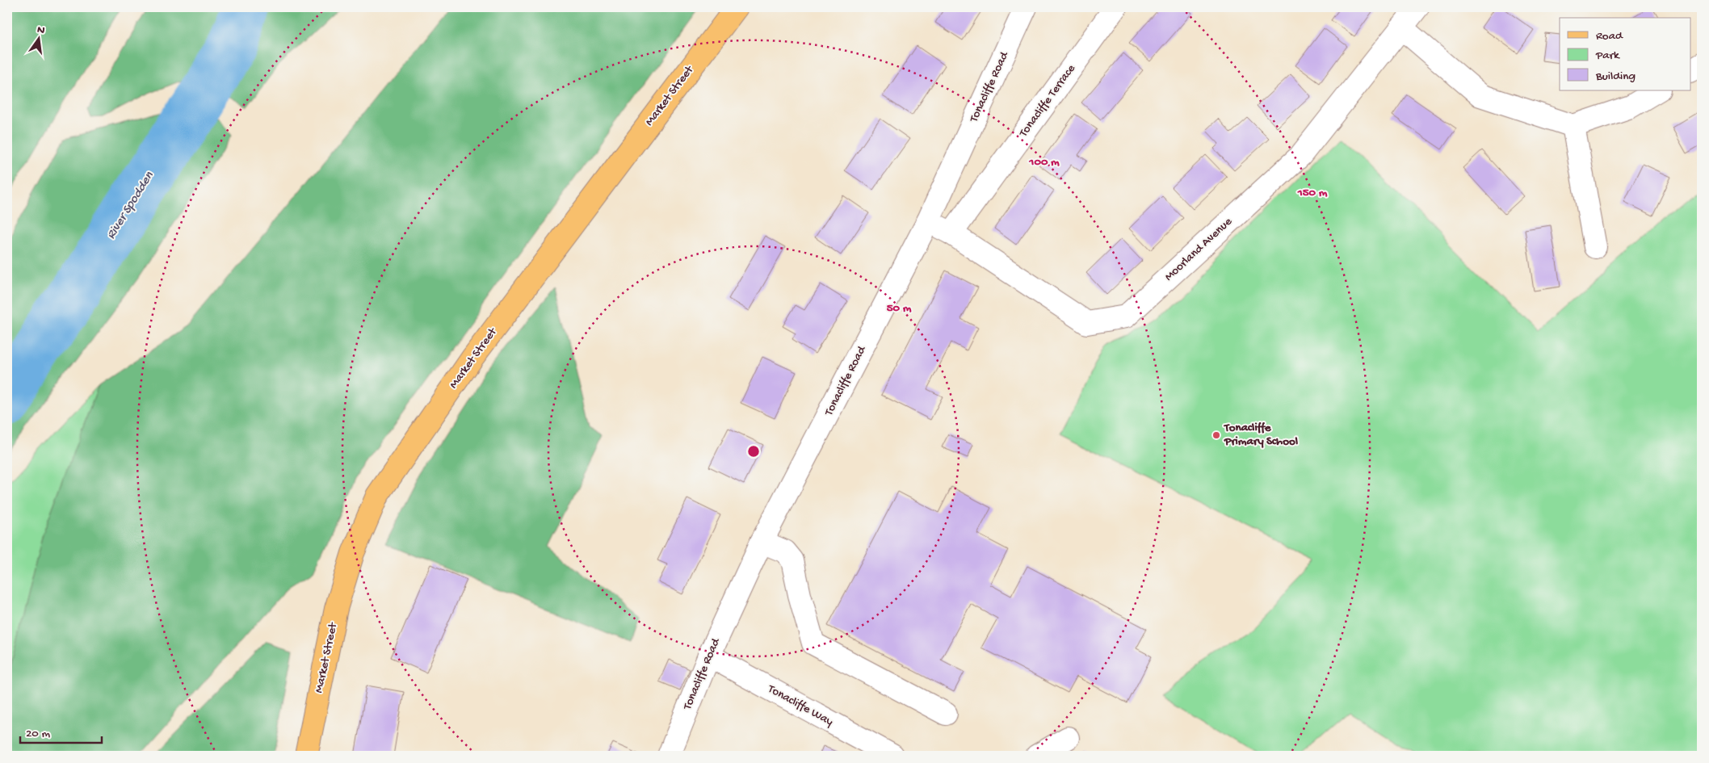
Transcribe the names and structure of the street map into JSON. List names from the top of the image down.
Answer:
{
  "streets": {
    "main road": ["Market Street"],
    "street": [
      "Tonacliffe Road",
      "Tonacliffe Terrace",
      "Moorland Avenue",
      "Tonacliffe Way"
    ]
  },
  "crossings": [
    ["Tonacliffe Road", "Moorland Avenue"],
    ["Tonacliffe Road", "Tonacliffe Way"],
    ["Tonacliffe Terrace", "Moorland Avenue"]
  ],
  "water": ["River Spodden"],
  "places": ["Tonacliffe Primary School"],
  "legend": ["Road", "Park", "Building"],
  "scale_bar": "20 m",
  "north": "top",
  "rings": ["100 m", "150 m", "50 m"]
}
